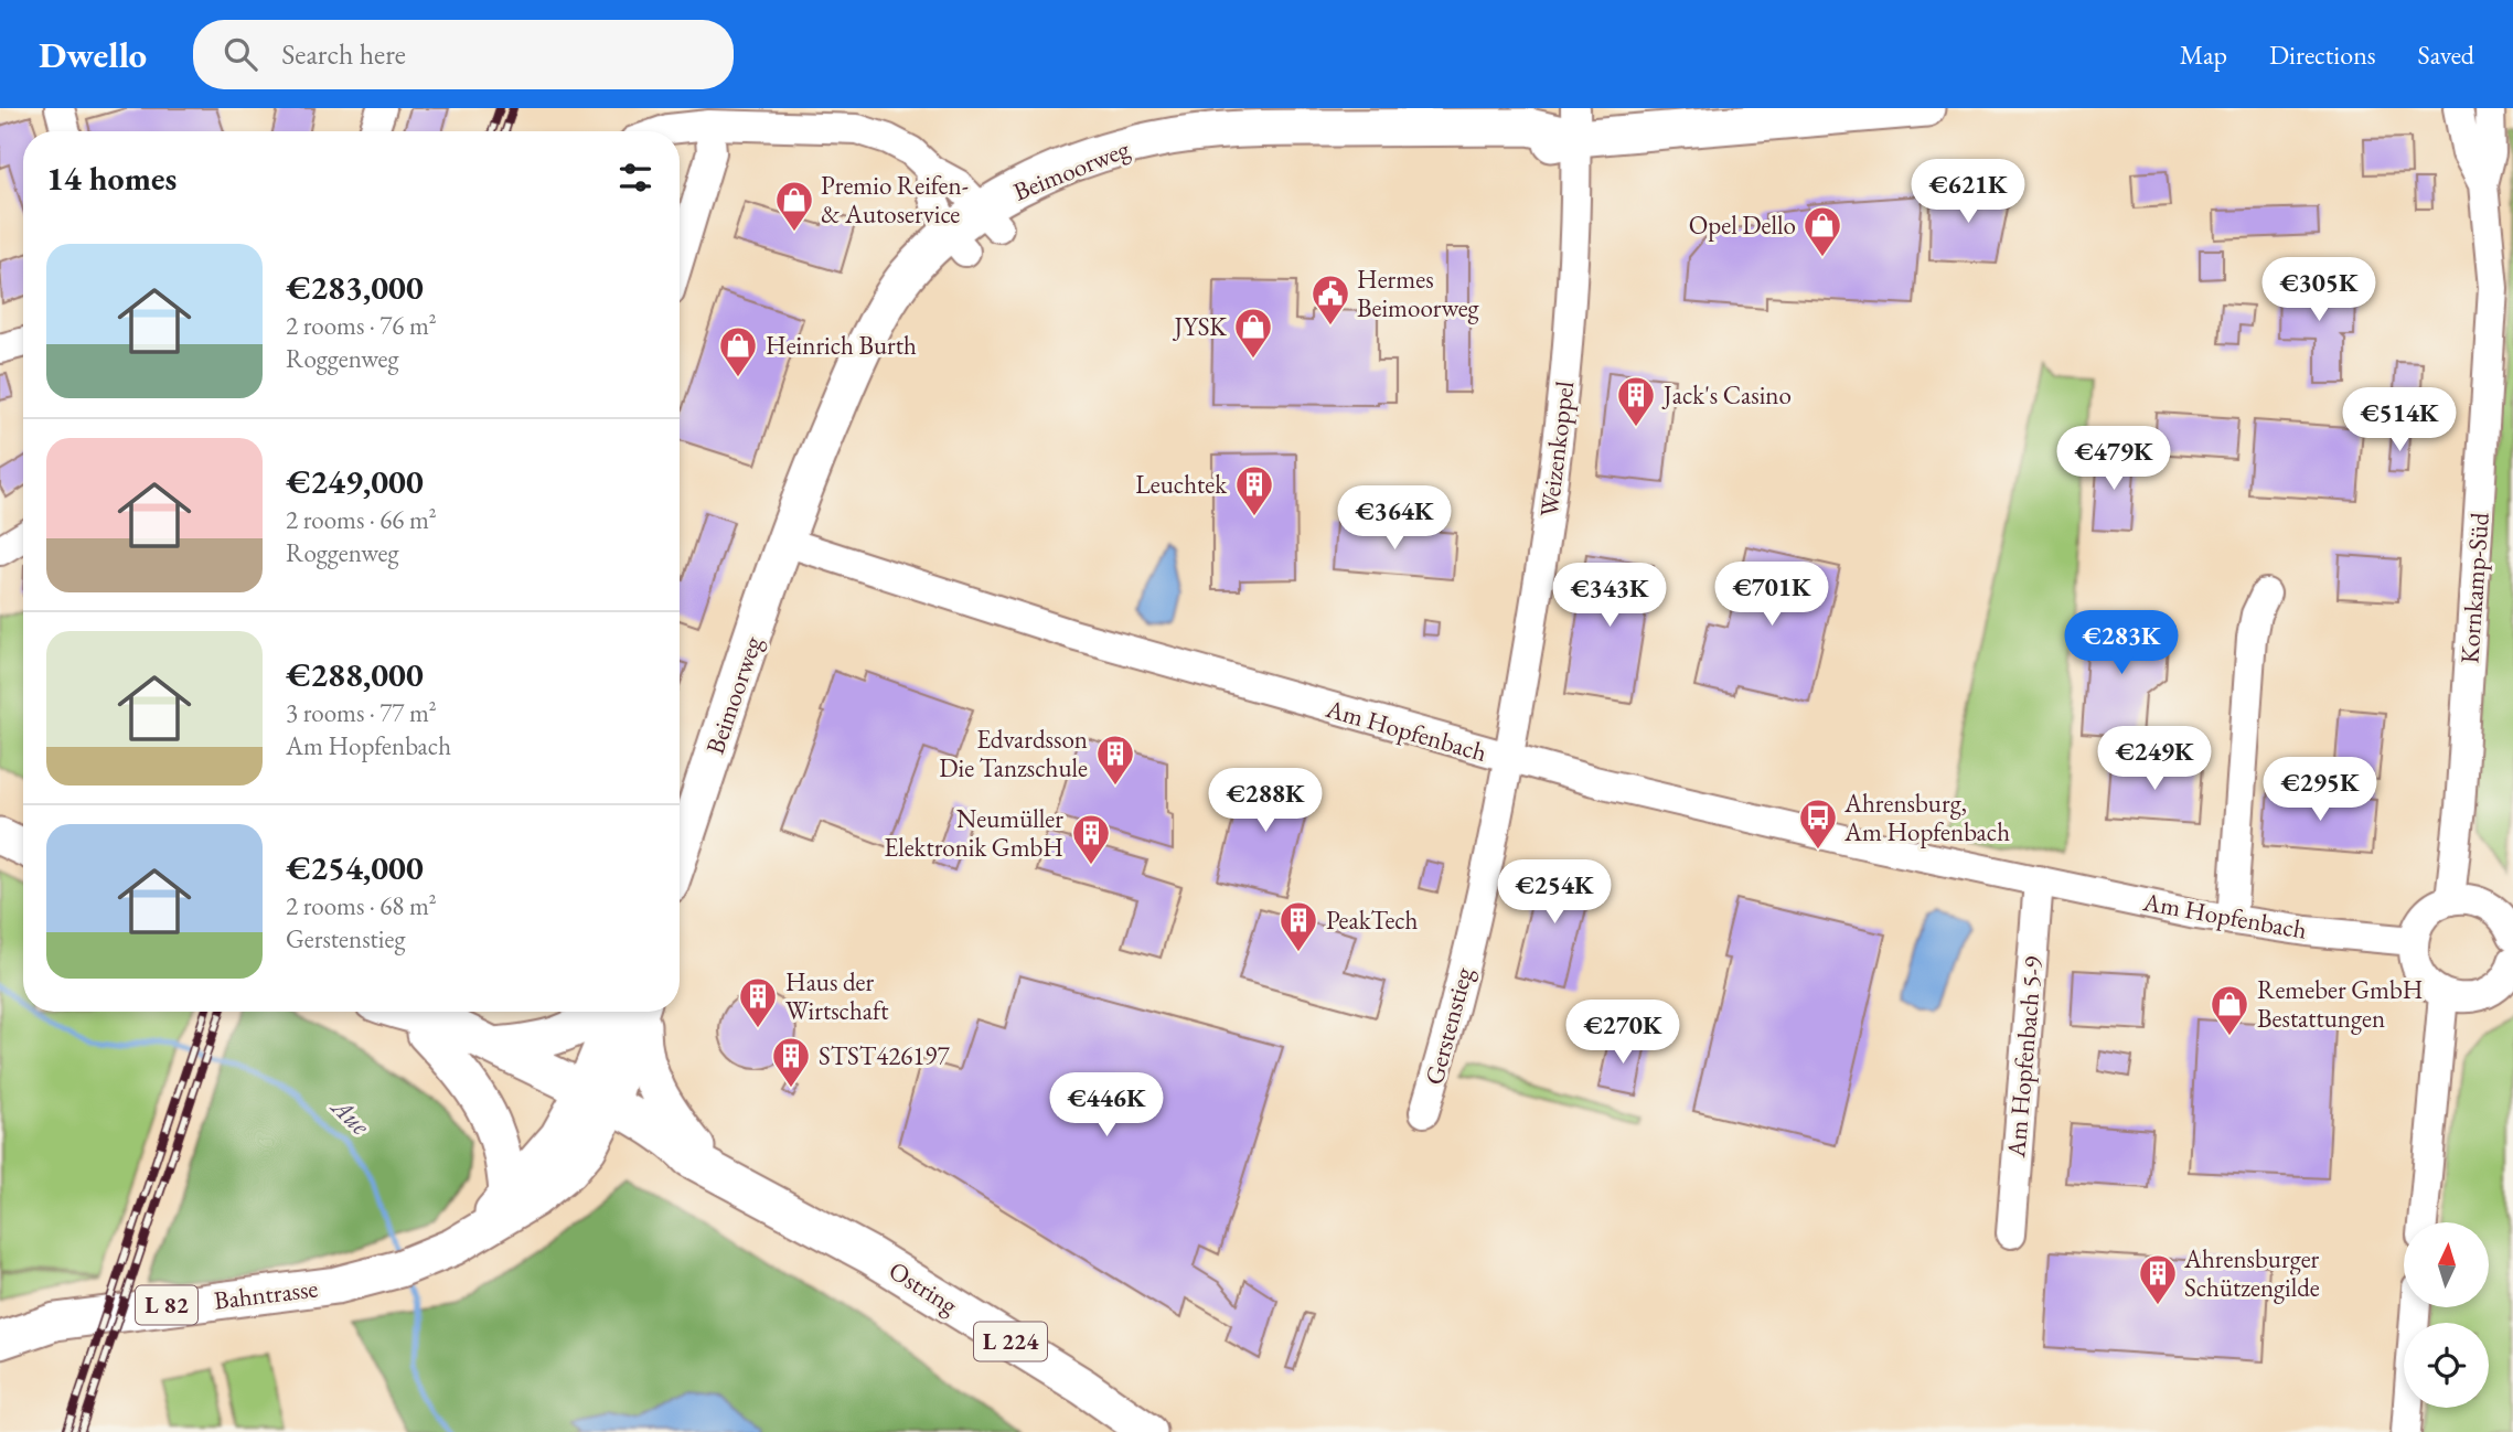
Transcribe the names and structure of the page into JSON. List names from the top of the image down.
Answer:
{
  "streets": {
    "main road": [
      "Beimoorweg",
      "Ostring",
      "Bahntrasse",
      "L 82",
      "L 224"
    ],
    "street": [
      "Weizenkoppel",
      "Kornkamp-Süd",
      "Am Hopfenbach",
      "Gerstenstieg",
      "Am Hopfenbach 5-9"
    ]
  },
  "crossings": [
    ["Beimoorweg", "Weizenkoppel"],
    ["Beimoorweg", "Am Hopfenbach"],
    ["Weizenkoppel", "Am Hopfenbach"],
    ["Weizenkoppel", "Gerstenstieg"],
    ["Am Hopfenbach", "Gerstenstieg"],
    ["Am Hopfenbach", "Am Hopfenbach 5-9"],
    ["Ostring", "Bahntrasse"]
  ],
  "water": ["Aue"],
  "places": {
    "shop": [
      "Premio Reifen- & Autoservice",
      "Opel Dello",
      "JYSK",
      "Heinrich Burth",
      "Remeber GmbH Bestattungen"
    ],
    "public building": ["Hermes Beimoorweg"],
    "building": [
      "Jack's Casino",
      "Leuchtek",
      "Edvardsson Die Tanzschule",
      "Neumüller Elektronik GmbH",
      "PeakTech",
      "Haus der Wirtschaft",
      "STST426197",
      "Ahrensburger Schützengilde"
    ],
    "bus stop": ["Ahrensburg, Am Hopfenbach"]
  },
  "north": "top",
  "page": {
    "header": "Dwello",
    "search": "Search here",
    "nav": ["Map", "Directions", "Saved"],
    "heading": "14 homes",
    "price": [
      "€621K",
      "€305K",
      "€514K",
      "€479K",
      "€364K",
      "€701K",
      "€343K",
      "€283K",
      "€249K",
      "€295K",
      "€288K",
      "€254K",
      "€270K",
      "€446K"
    ],
    "list": [
      {
        "name": "€283,000",
        "note": "2 rooms · 76 m² · Roggenweg"
      },
      {
        "name": "€249,000",
        "note": "2 rooms · 66 m² · Roggenweg"
      },
      {
        "name": "€288,000",
        "note": "3 rooms · 77 m² · Am Hopfenbach"
      },
      {
        "name": "€254,000",
        "note": "2 rooms · 68 m² · Gerstenstieg"
      }
    ]
  }
}
